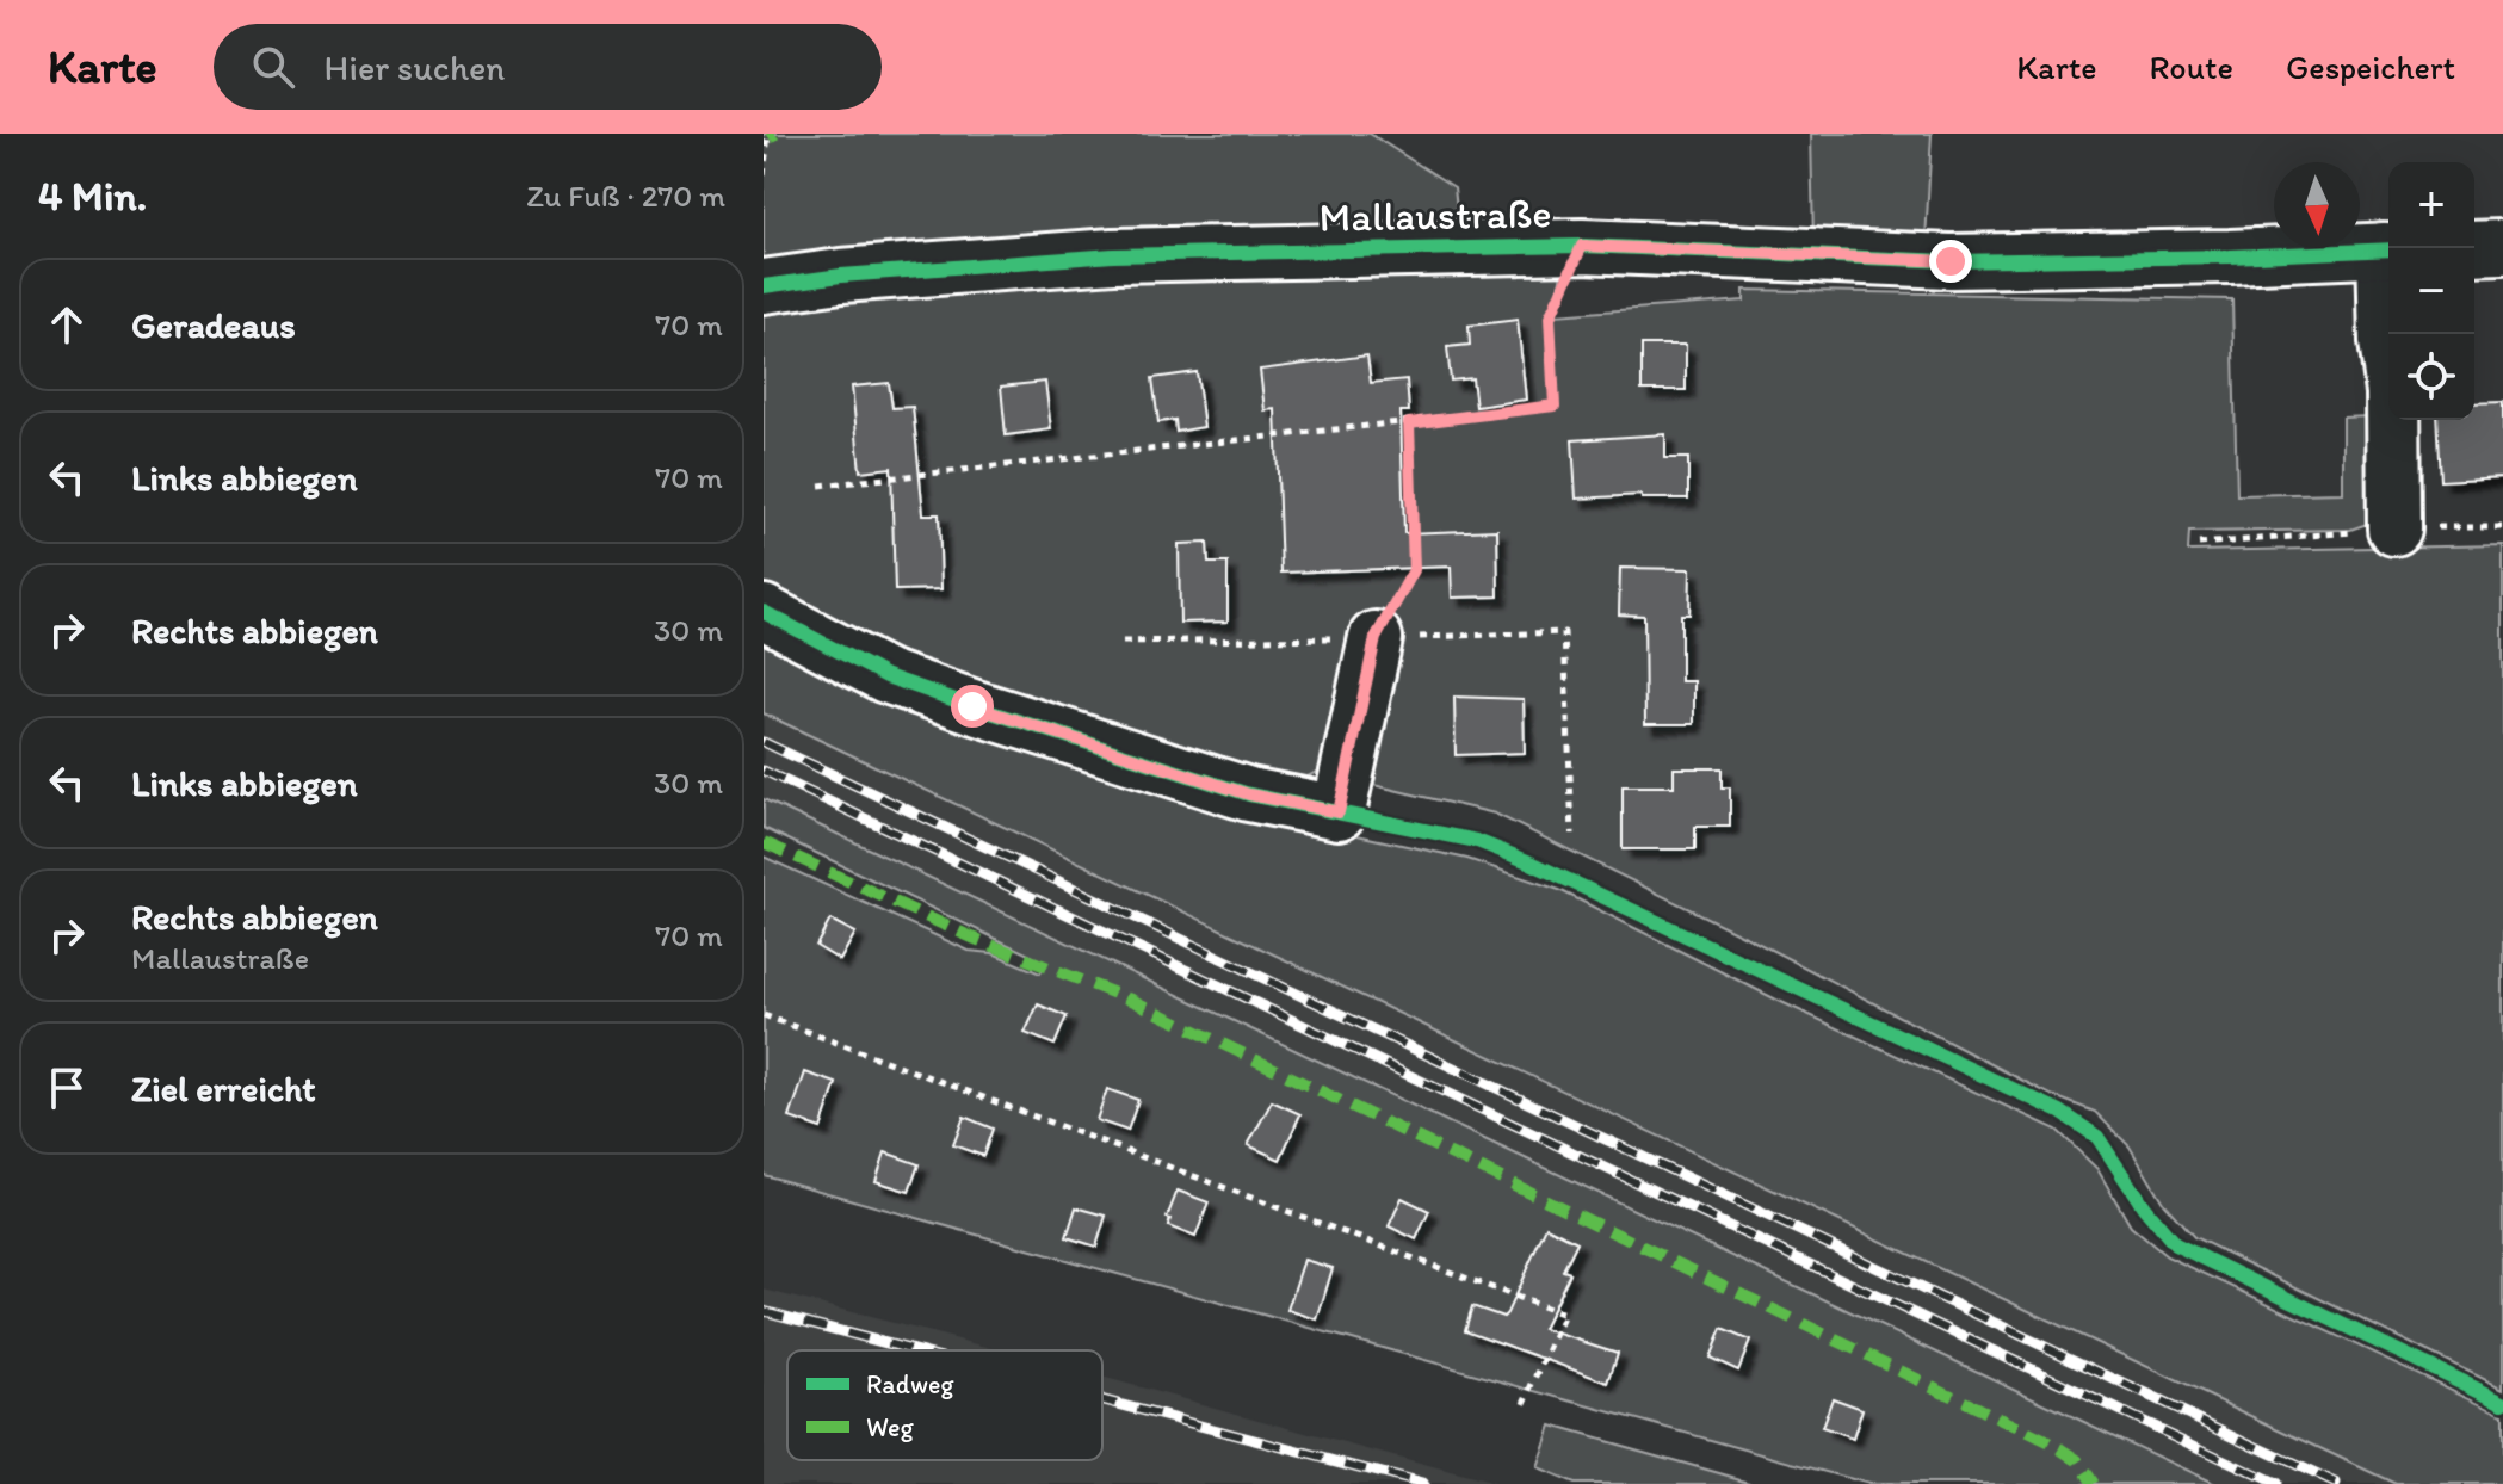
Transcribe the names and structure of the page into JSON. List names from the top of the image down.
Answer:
{
  "streets": {
    "street": ["Mallaustraße"]
  },
  "legend": ["Radweg", "Weg"],
  "north": "bottom",
  "page": {
    "header": "Karte",
    "search": "Hier suchen",
    "nav": ["Karte", "Route", "Gespeichert"],
    "heading": ["4 Min.", "Zu Fuß · 270 m"],
    "map_buttons": ["+", "−"],
    "list": [
      ["Geradeaus", "70 m"],
      ["Links abbiegen", "70 m"],
      ["Rechts abbiegen", "30 m"],
      ["Links abbiegen", "30 m"],
      ["Rechts abbiegen", "Mallaustraße", "70 m"],
      "Ziel erreicht"
    ]
  }
}
